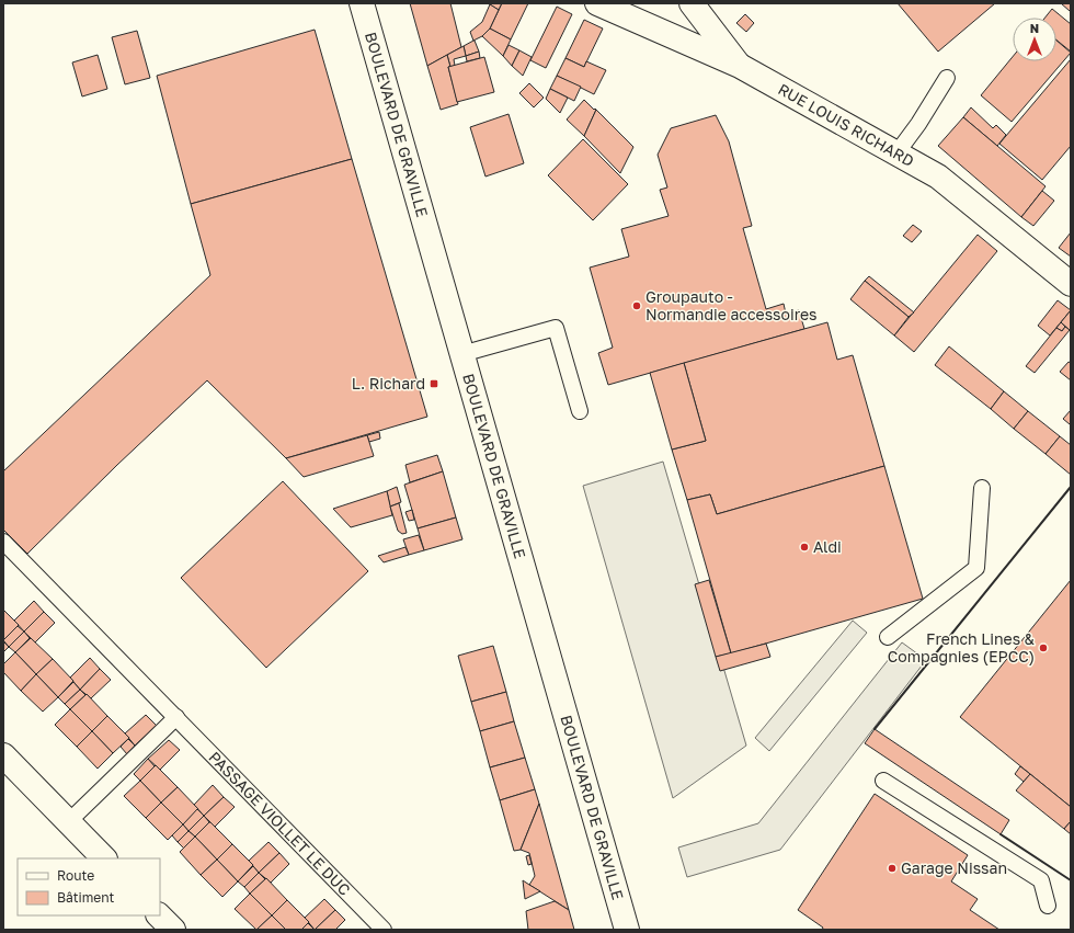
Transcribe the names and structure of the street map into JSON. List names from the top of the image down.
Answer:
{
  "streets": {
    "street": ["BOULEVARD DE GRAVILLE", "RUE LOUIS RICHARD"],
    "lane": ["PASSAGE VIOLLET LE DUC"]
  },
  "places": {
    "other": [
      "Groupauto - Normandie accessoires",
      "Aldi",
      "French Lines & Compagnies (EPCC)",
      "Garage Nissan"
    ],
    "transit": ["L. Richard"]
  },
  "legend": ["Route", "Bâtiment"],
  "north": "top"
}
